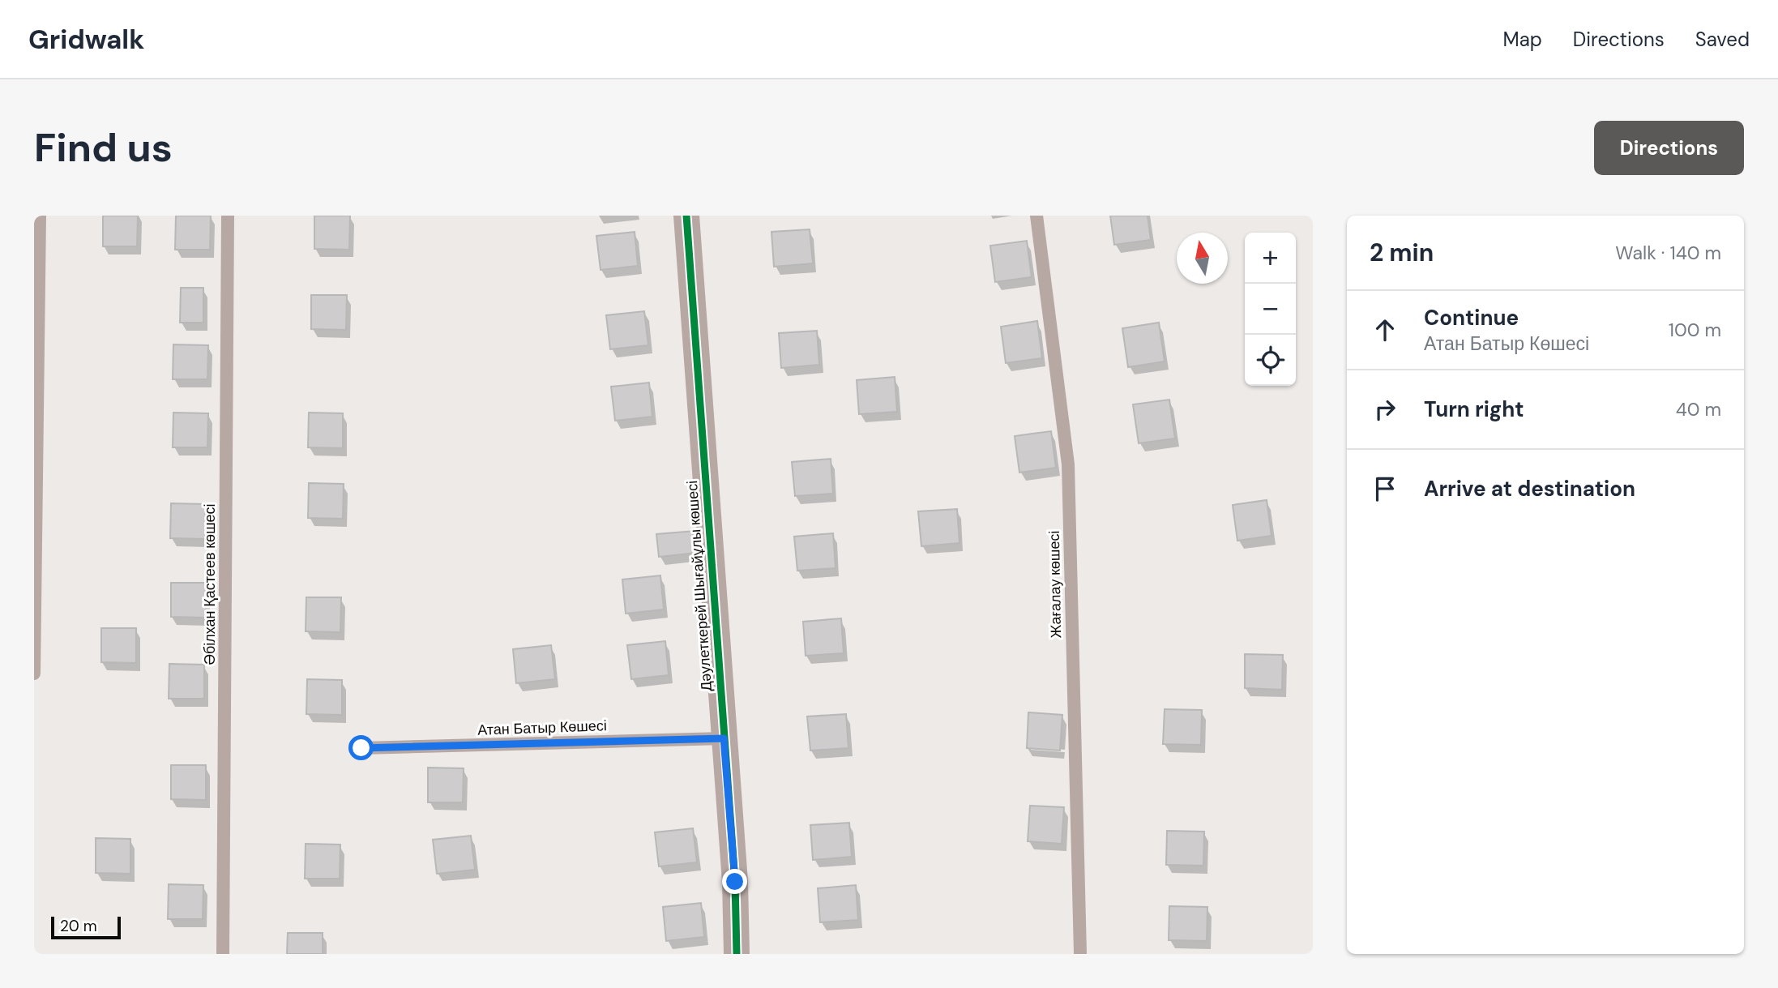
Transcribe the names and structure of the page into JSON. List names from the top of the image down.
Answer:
{
  "streets": {
    "street": ["Дәулеткерей Шығайұлы көшесі"],
    "lane": ["Әбілхан Қастеев көшесі", "Жағалау көшесі", "Атан Батыр Көшесі"]
  },
  "crossings": [
    ["Дәулеткерей Шығайұлы көшесі", "Атан Батыр Көшесі"]
  ],
  "scale_bar": "20 m",
  "north": "top",
  "page": {
    "header": "Gridwalk",
    "nav": ["Map", "Directions", "Saved"],
    "buttons": "Directions",
    "title": "Find us",
    "heading": ["2 min", "Walk · 140 m"],
    "map_buttons": ["+", "−"],
    "list": [
      ["Continue", "Атан Батыр Көшесі", "100 m"],
      ["Turn right", "40 m"],
      "Arrive at destination"
    ],
    "scale": "20 m"
  }
}
